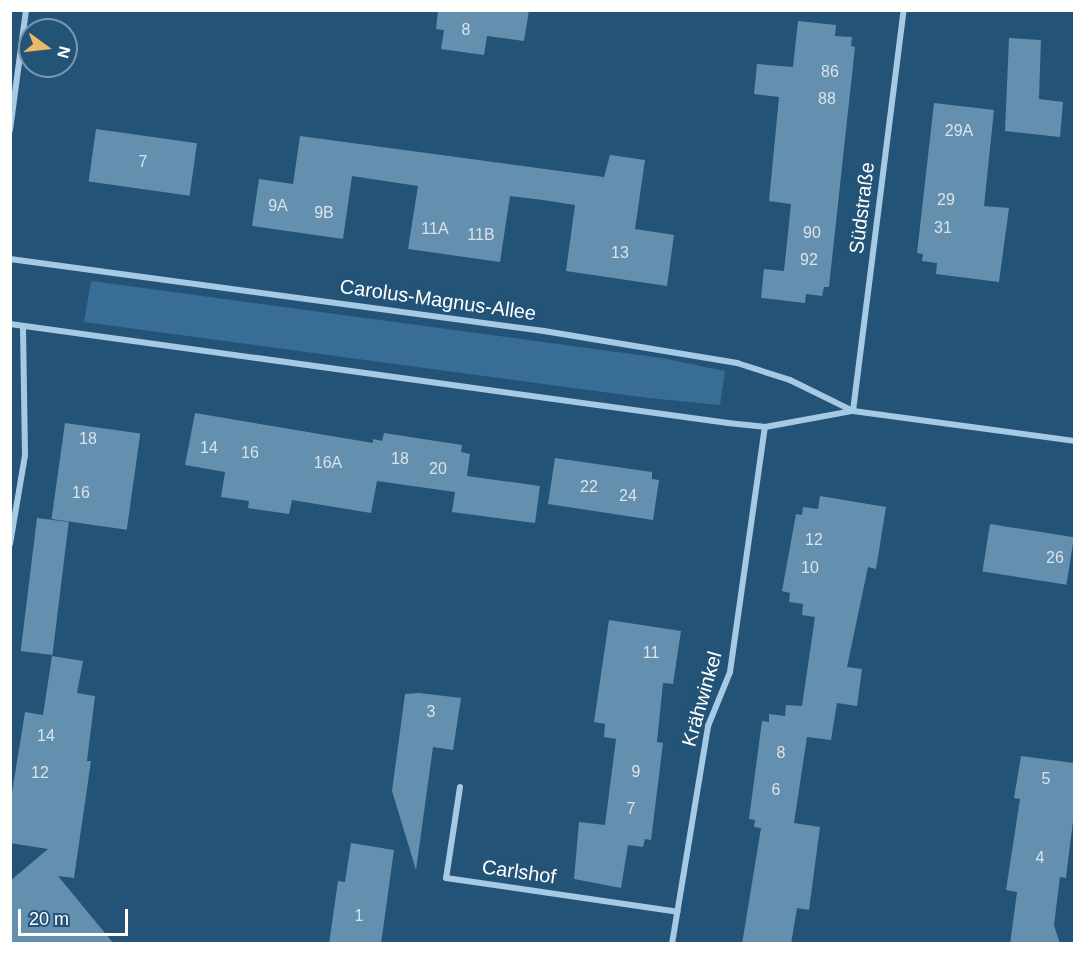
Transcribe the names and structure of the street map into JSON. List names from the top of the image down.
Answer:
{
  "streets": {
    "street": [
      "Südstraße",
      "Carolus-Magnus-Allee",
      "Krähwinkel",
      "Carlshof"
    ]
  },
  "crossings": [
    ["Südstraße", "Carolus-Magnus-Allee"],
    ["Carolus-Magnus-Allee", "Krähwinkel"],
    ["Krähwinkel", "Carlshof"]
  ],
  "house_numbers": [
    "8",
    "86",
    "88",
    "29A",
    "7",
    "29",
    "9A",
    "9B",
    "31",
    "11A",
    "90",
    "11B",
    "13",
    "92",
    "18",
    "14",
    "16",
    "18",
    "16A",
    "20",
    "22",
    "16",
    "24",
    "12",
    "26",
    "10",
    "11",
    "3",
    "14",
    "8",
    "9",
    "12",
    "5",
    "6",
    "7",
    "4",
    "1"
  ],
  "scale_bar": "20 m",
  "north": "right"
}
